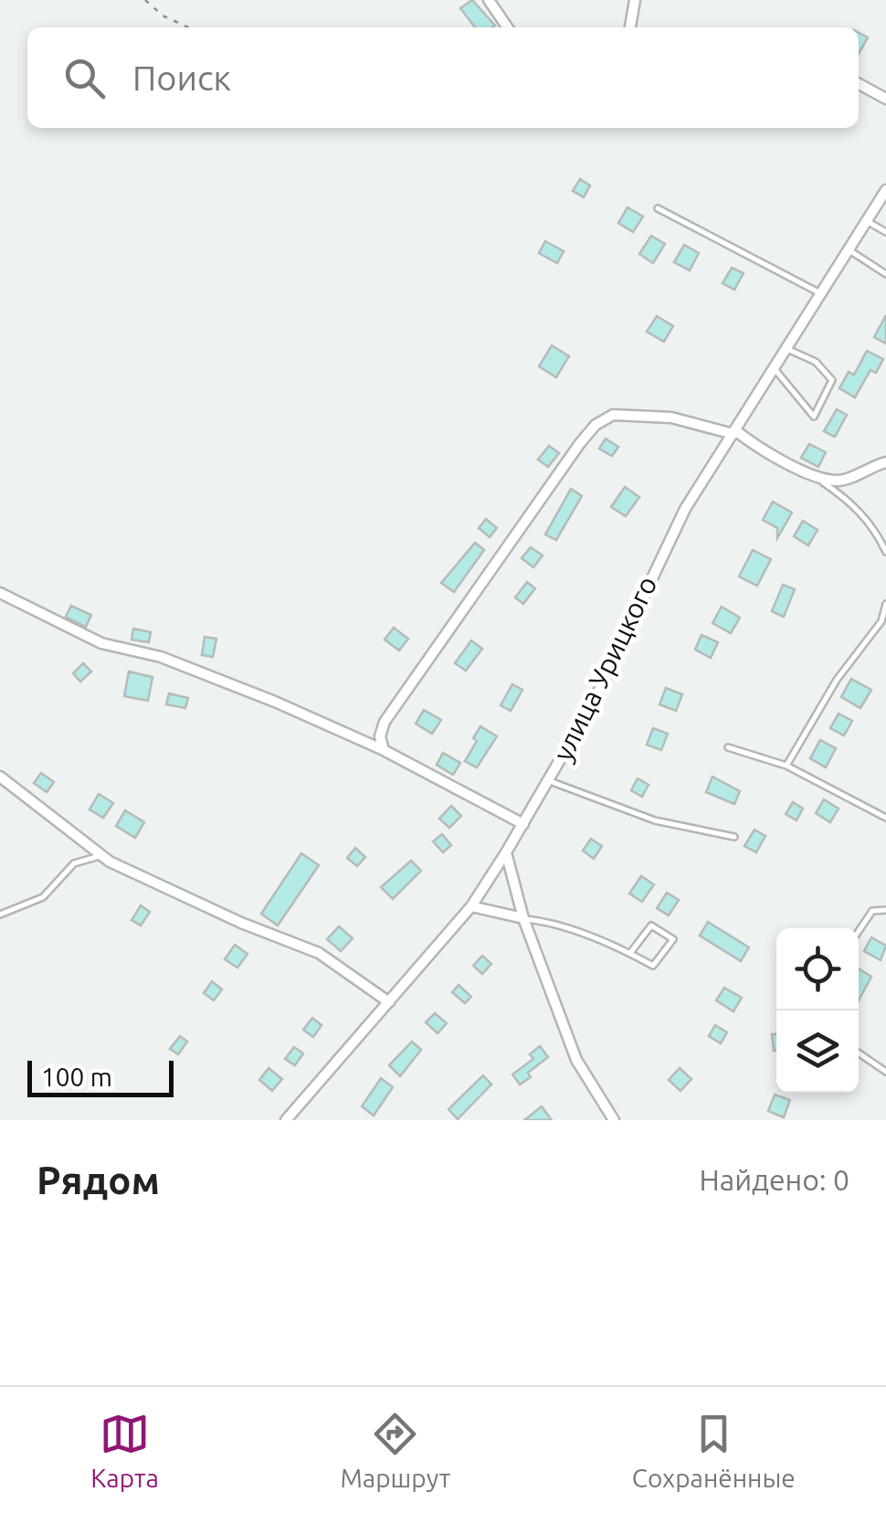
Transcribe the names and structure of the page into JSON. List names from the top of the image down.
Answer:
{
  "streets": {
    "street": ["улица Урицкого"]
  },
  "scale_bar": "100 m",
  "page": {
    "search": "Поиск",
    "scale": "100 m",
    "heading": ["Рядом", "Найдено: 0"],
    "nav": ["Карта", "Маршрут", "Сохранённые"]
  }
}
